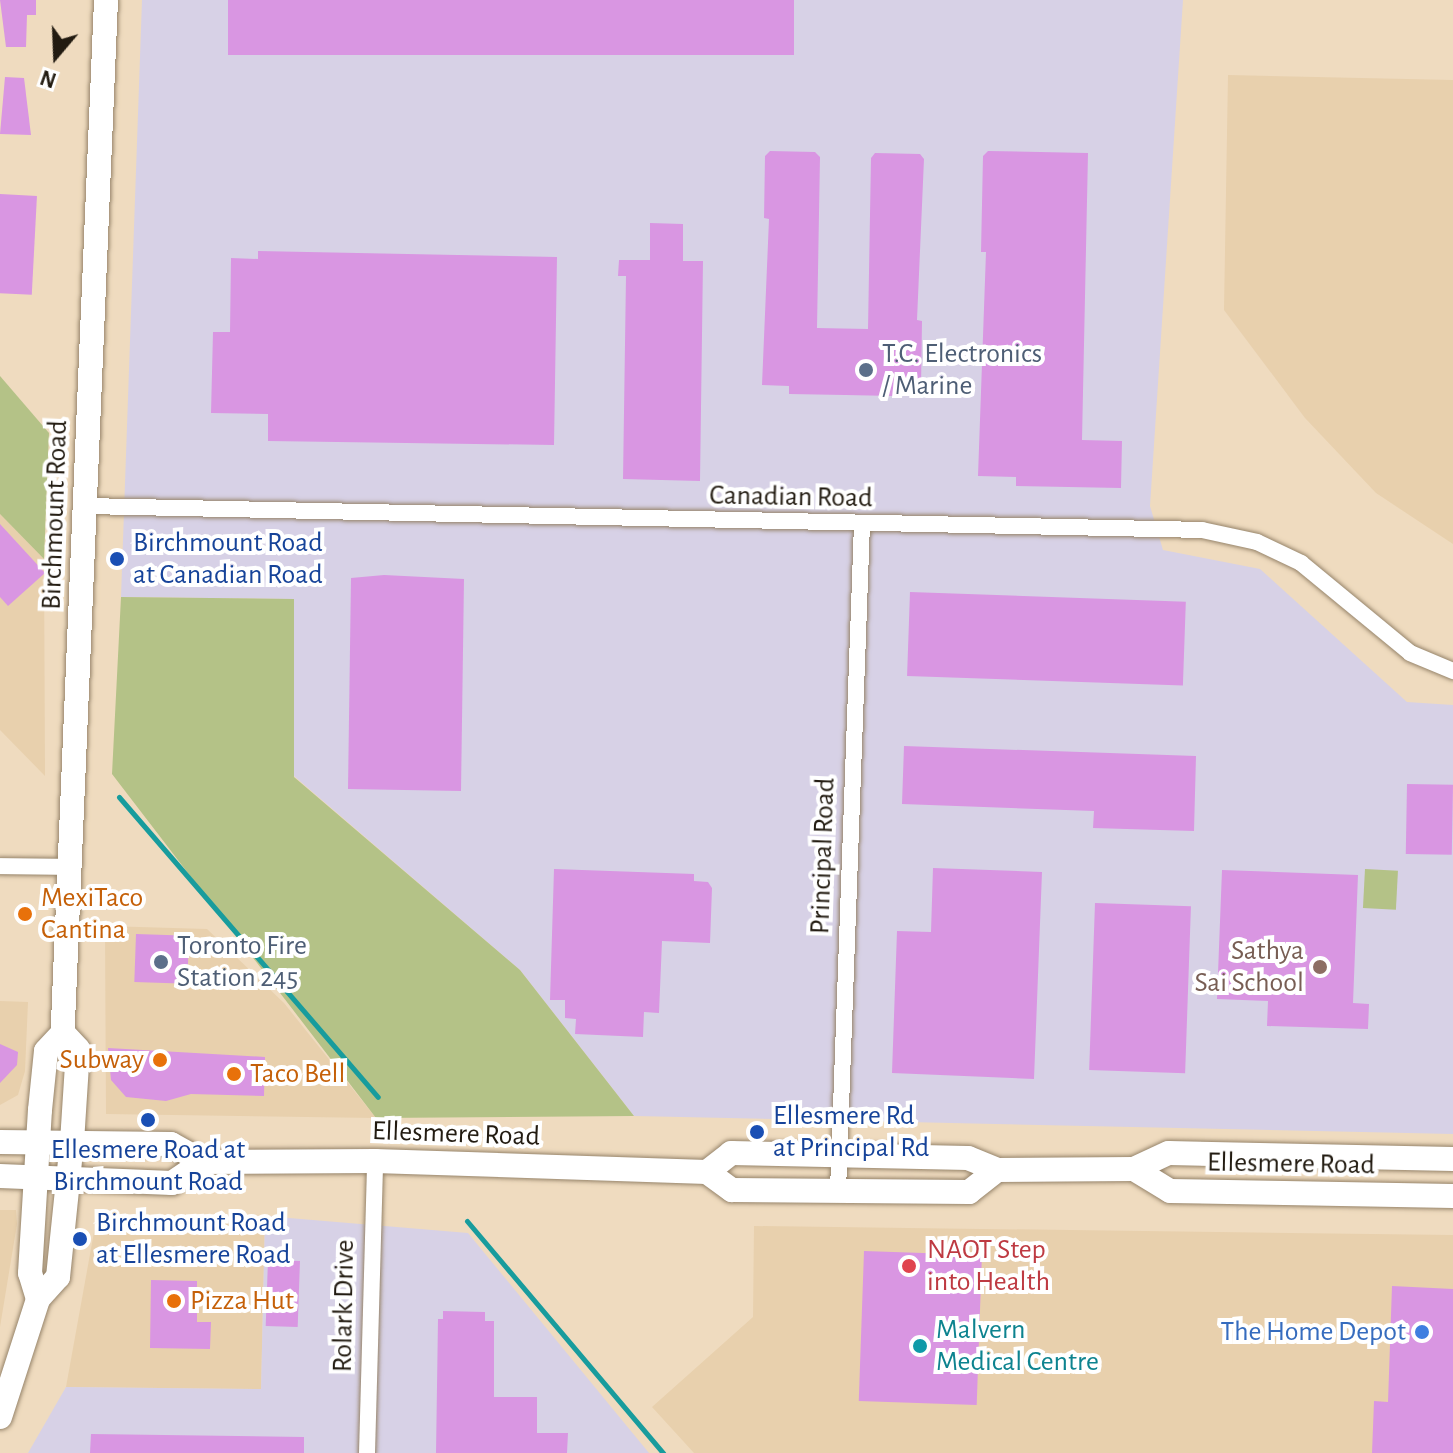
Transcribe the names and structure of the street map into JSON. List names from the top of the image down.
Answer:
{
  "streets": {
    "main road": ["Birchmount Road", "Ellesmere Road"],
    "street": ["Canadian Road", "Principal Road", "Rolark Drive"]
  },
  "crossings": [
    ["Canadian Road", "Birchmount Road"],
    ["Canadian Road", "Principal Road"],
    ["Birchmount Road", "Ellesmere Road"],
    ["Principal Road", "Ellesmere Road"],
    ["Ellesmere Road", "Rolark Drive"]
  ],
  "places": [
    "T.C. Electronics / Marine",
    "Birchmount Road at Canadian Road",
    "MexiTaco Cantina",
    "Toronto Fire Station 245",
    "Sathya Sai School",
    "Subway",
    "Taco Bell",
    "Ellesmere Road at Birchmount Road",
    "Ellesmere Rd at Principal Rd",
    "Birchmount Road at Ellesmere Road",
    "NAOT Step into Health",
    "Pizza Hut",
    "The Home Depot",
    "Malvern Medical Centre"
  ],
  "north": "bottom"
}
